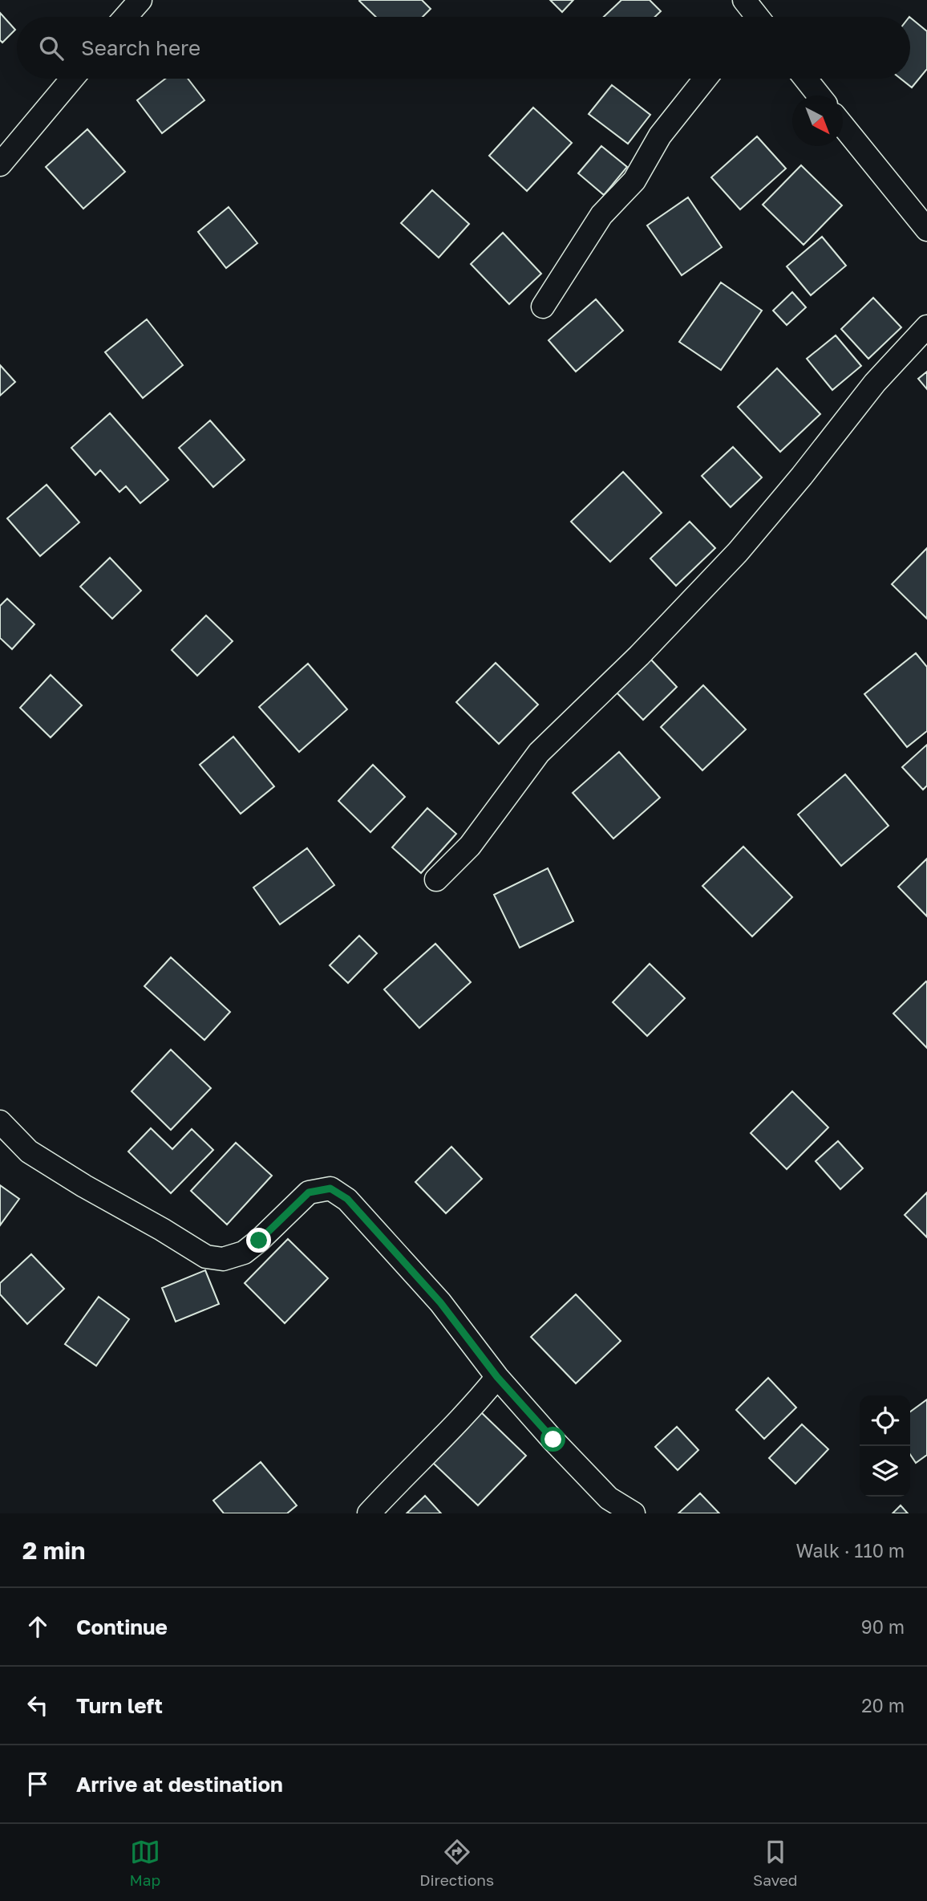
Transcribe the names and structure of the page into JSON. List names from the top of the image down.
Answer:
{
  "north": "bottom right",
  "page": {
    "search": "Search here",
    "heading": ["2 min", "Walk · 110 m"],
    "list": [
      ["Continue", "90 m"],
      ["Turn left", "20 m"],
      "Arrive at destination"
    ],
    "nav": ["Map", "Directions", "Saved"]
  }
}
